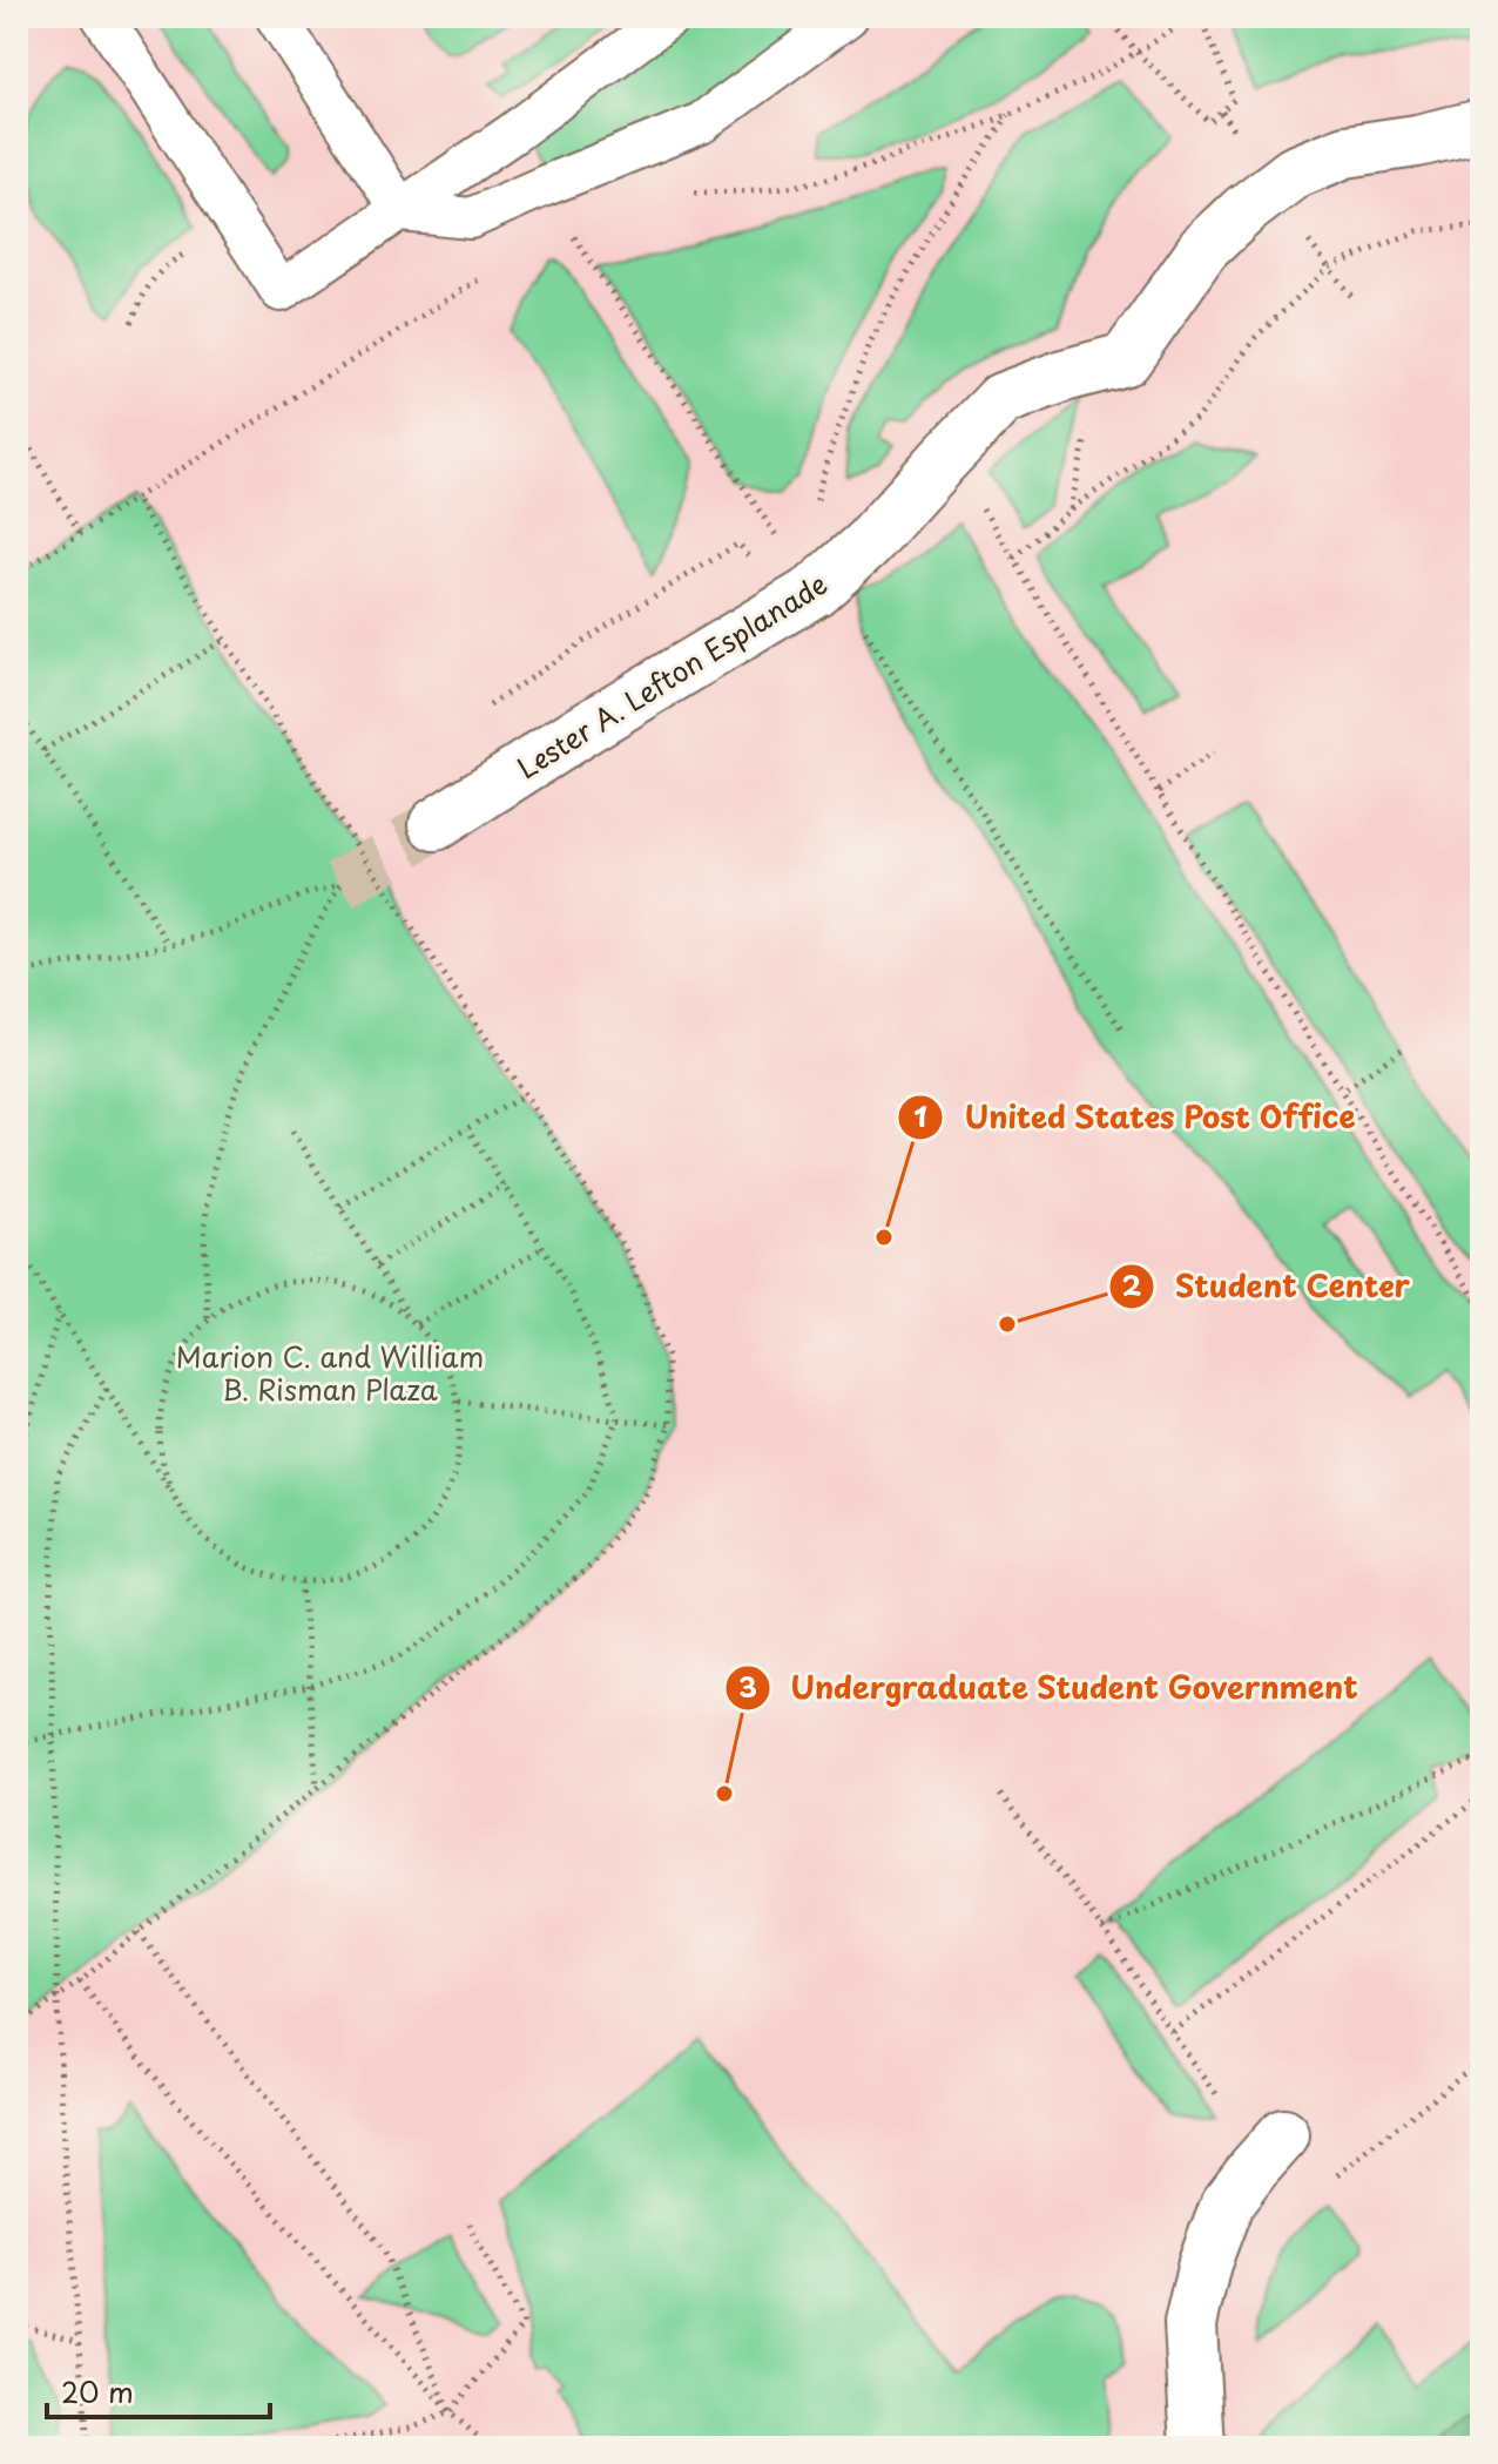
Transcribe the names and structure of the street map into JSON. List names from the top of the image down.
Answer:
{
  "streets": {
    "street": ["Lester A. Lefton Esplanade"]
  },
  "parks": ["Marion C. and William B. Risman Plaza"],
  "places": ["United States Post Office", "Student Center", "Undergraduate Student Government"],
  "scale_bar": "20 m"
}
